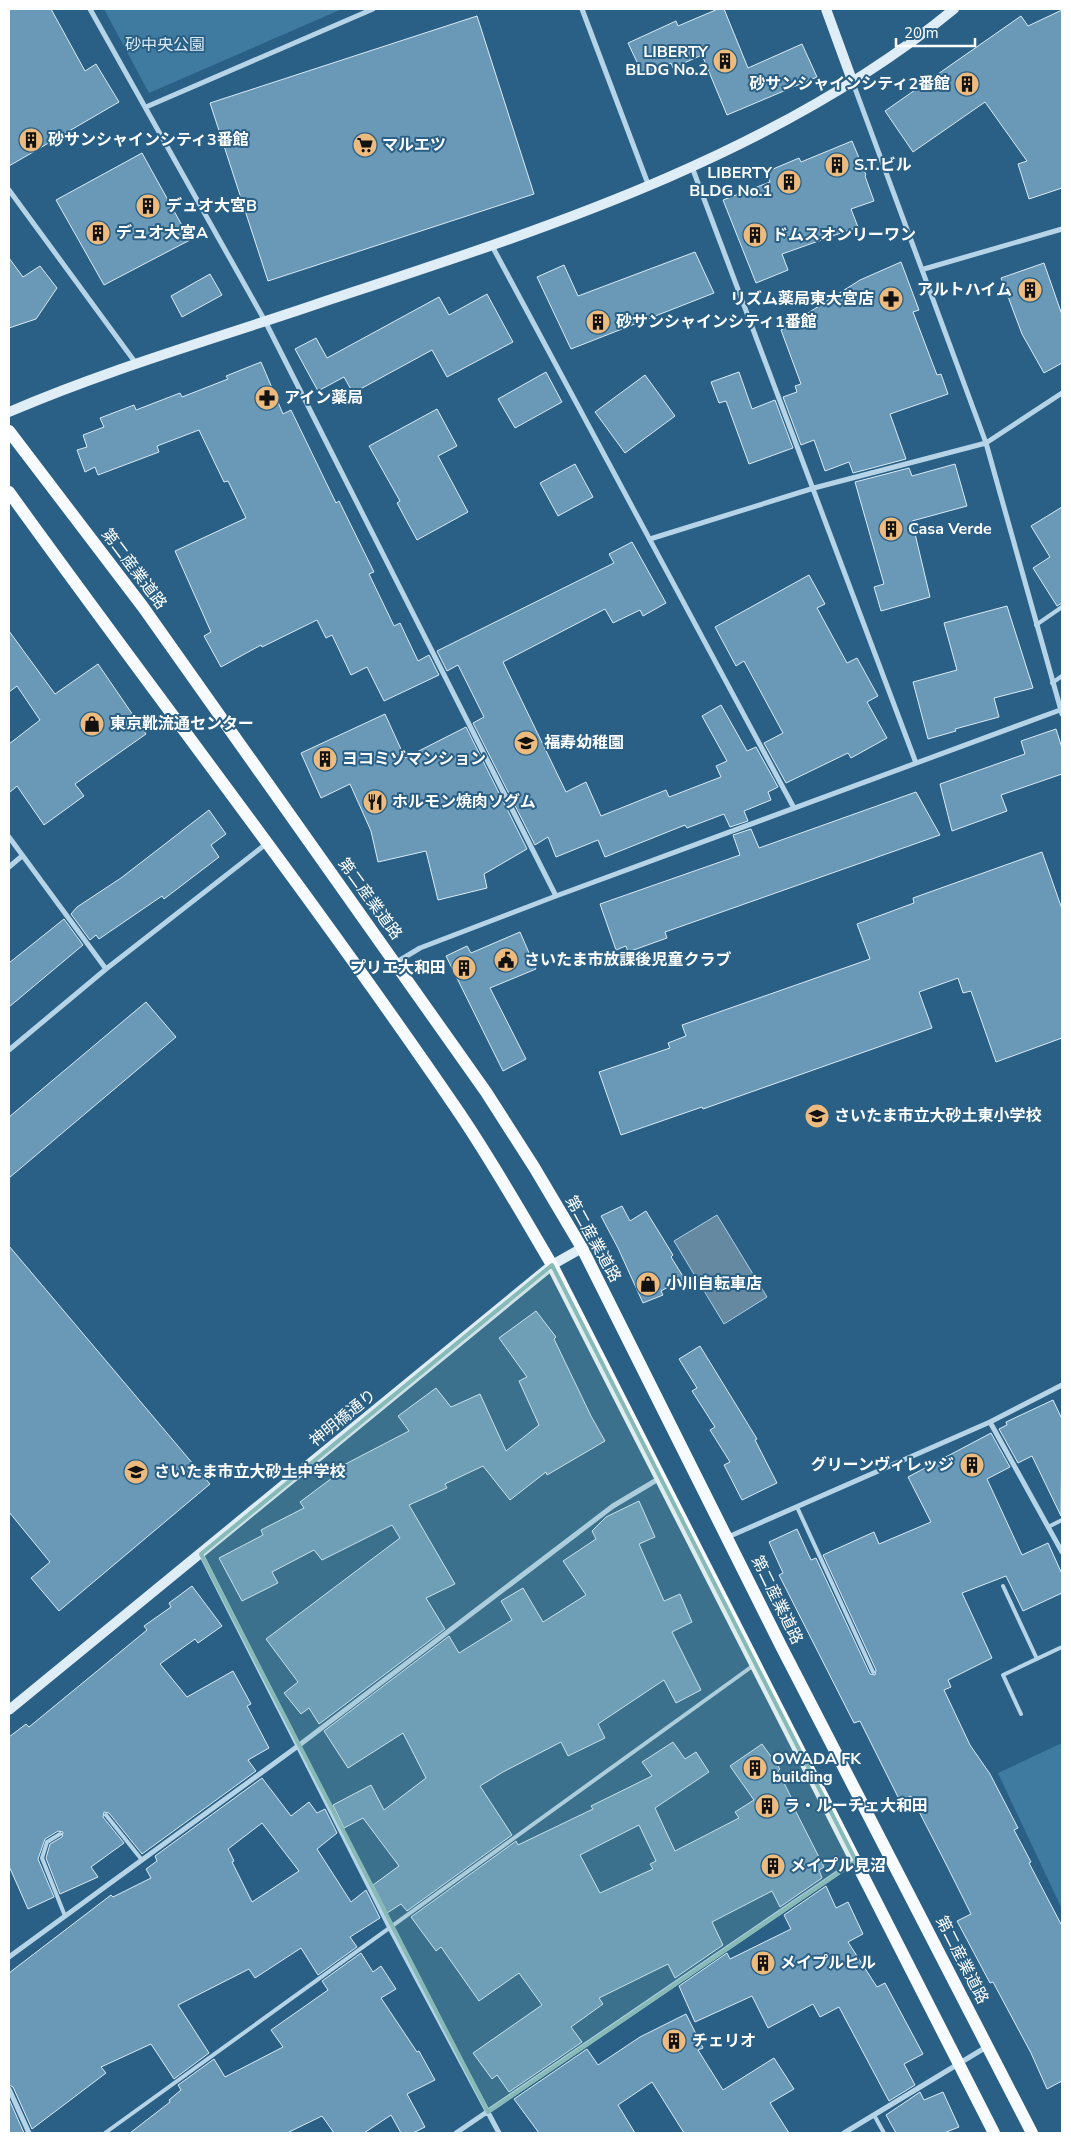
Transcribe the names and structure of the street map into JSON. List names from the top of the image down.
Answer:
{
  "streets": {
    "main road": ["第二産業道路"],
    "street": ["神明橋通り"]
  },
  "crossings": [
    ["第二産業道路", "神明橋通り"]
  ],
  "parks": ["砂中央公園"],
  "places": {
    "building": [
      "LIBERTY BLDG No.2",
      "砂サンシャインシティ2番館",
      "砂サンシャインシティ3番館",
      "S.T.ビル",
      "LIBERTY BLDG No.1",
      "デュオ大宮B",
      "デュオ大宮A",
      "ドムスオンリーワン",
      "アルトハイム",
      "砂サンシャインシティ1番館",
      "Casa Verde",
      "ヨコミゾマンション",
      "プリエ大和田",
      "グリーンヴィレッジ",
      "OWADA FK building",
      "ラ・ルーチェ大和田",
      "メイプル見沼",
      "メイプルヒル",
      "チェリオ"
    ],
    "supermarket": ["マルエツ"],
    "pharmacy": ["リズム薬局東大宮店", "アイン薬局"],
    "shop": ["東京靴流通センター", "小川自転車店"],
    "school or university": ["福寿幼稚園", "さいたま市立大砂土東小学校", "さいたま市立大砂土中学校"],
    "restaurant": ["ホルモン焼肉ソグム"],
    "public building": ["さいたま市放課後児童クラブ"]
  },
  "scale_bar": "20 m"
}
